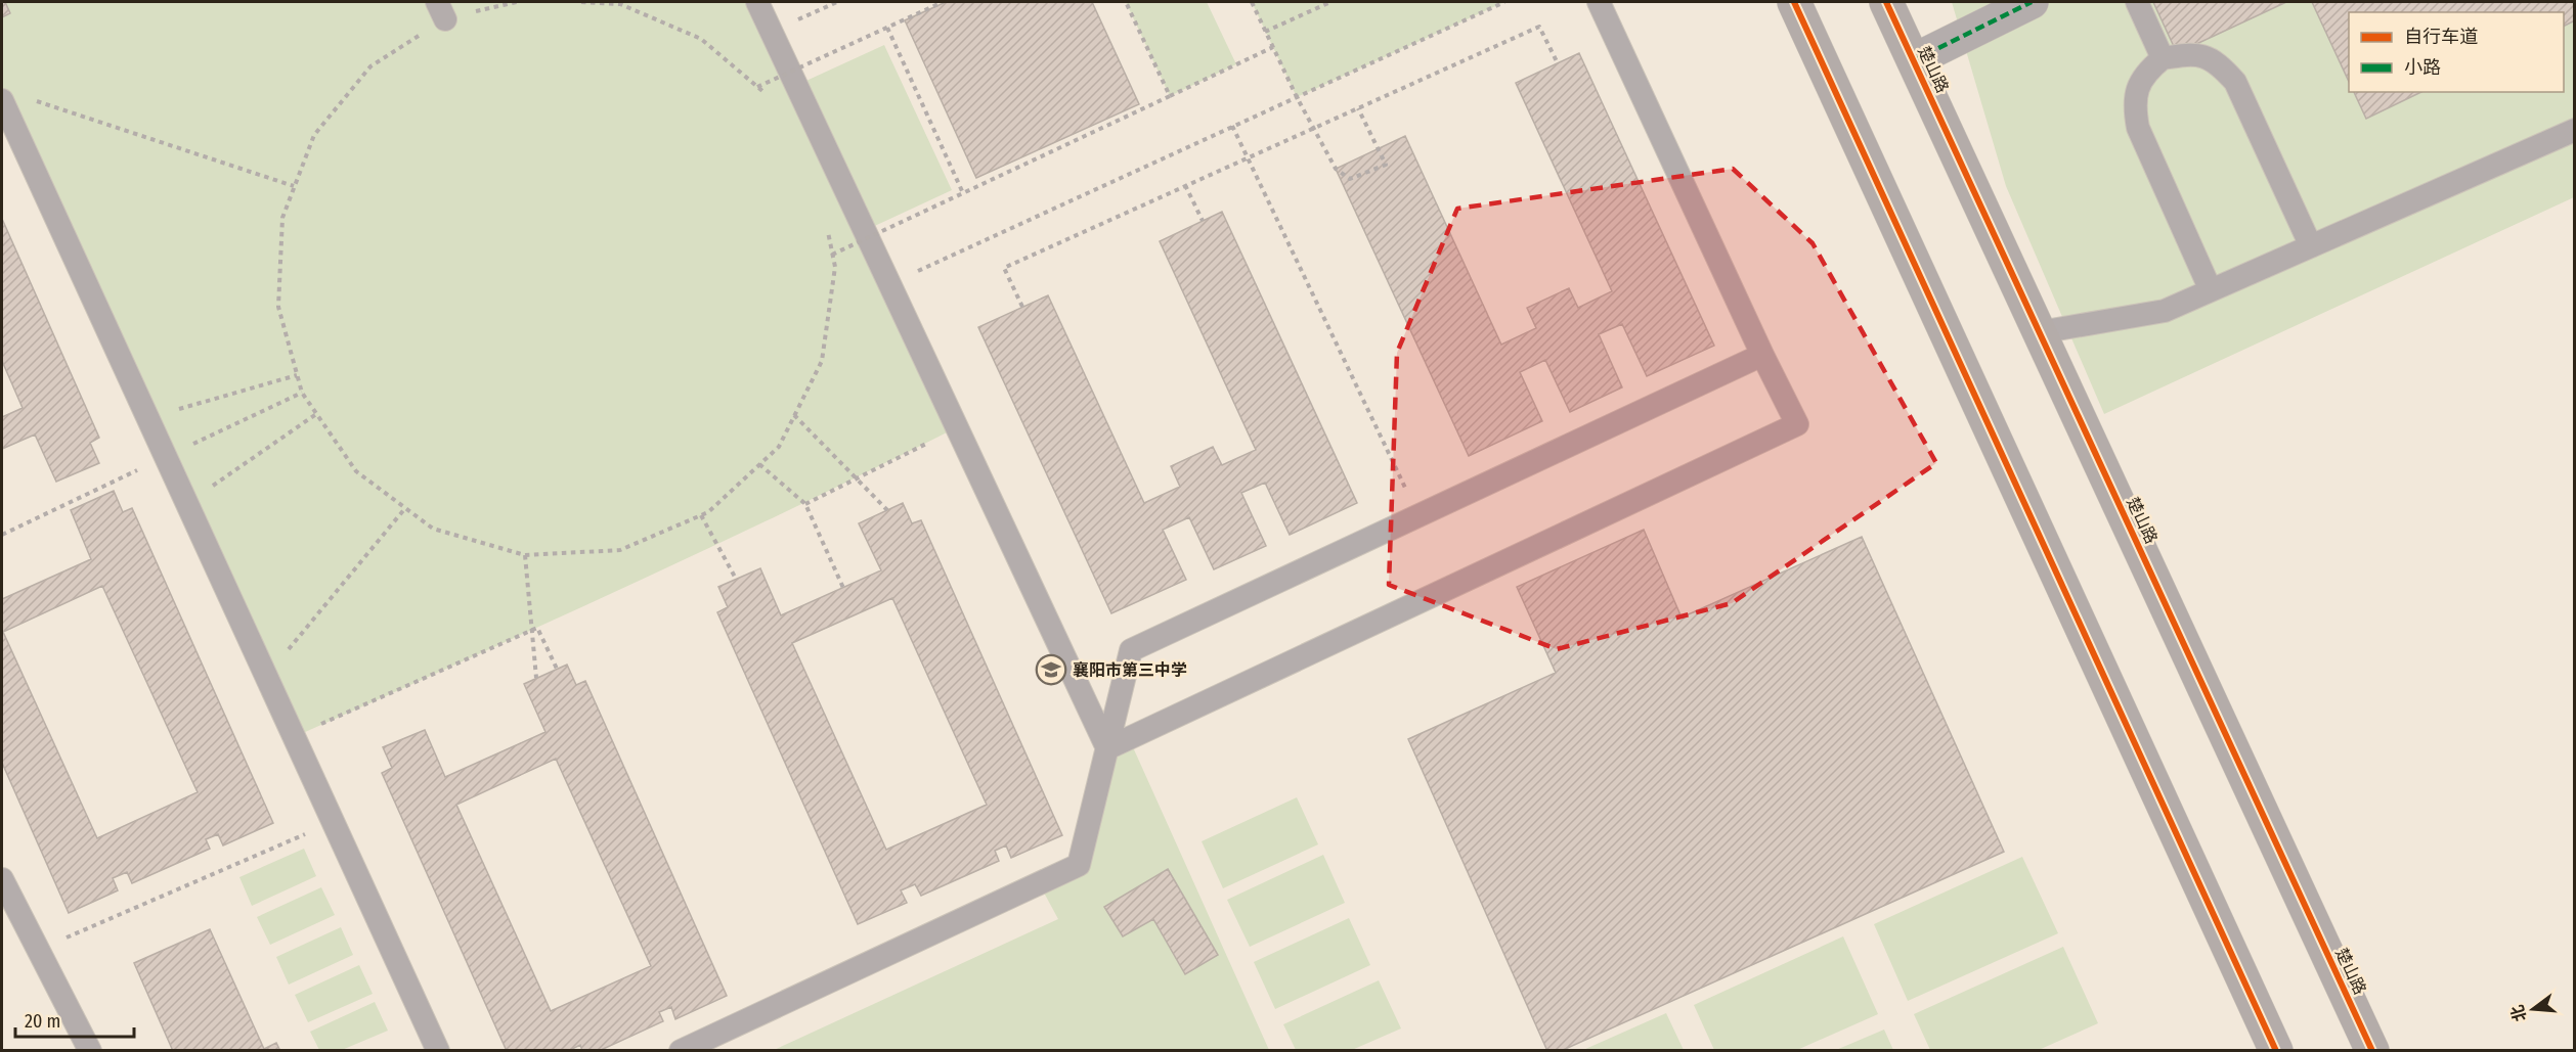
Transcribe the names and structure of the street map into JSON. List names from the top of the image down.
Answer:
{
  "streets": {
    "main road": ["楚山路"]
  },
  "places": {
    "school or university": ["襄阳市第三中学"]
  },
  "legend": ["自行车道", "小路"],
  "scale_bar": "20 m",
  "north": "left"
}
